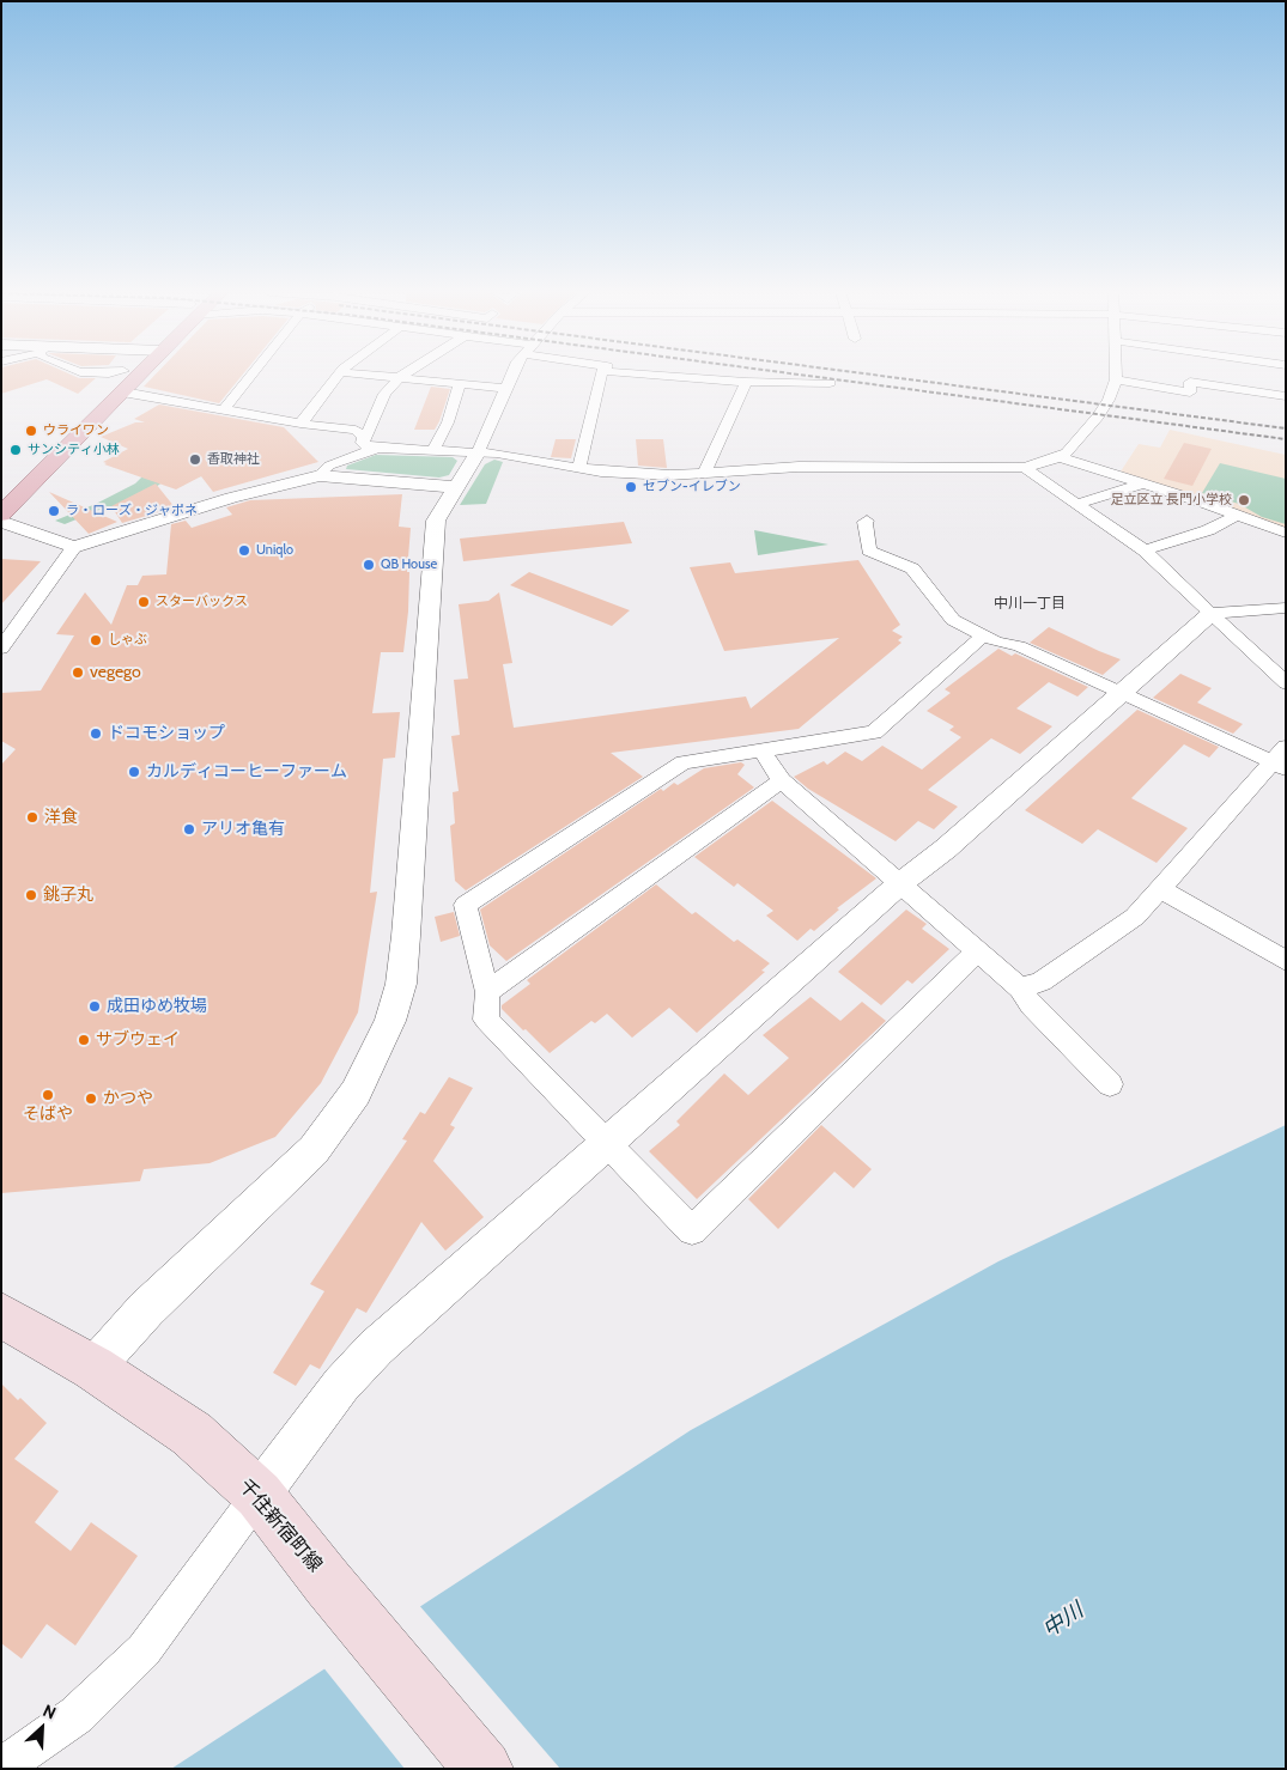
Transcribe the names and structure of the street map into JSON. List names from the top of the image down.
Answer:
{
  "streets": {
    "main road": ["千住新宿町線"]
  },
  "districts": ["中川一丁目"],
  "water": ["中川"],
  "places": [
    "ウライワン",
    "サンシティ小林",
    "香取神社",
    "セブン-イレブン",
    "足立区立 長門小学校",
    "ラ・ローズ・ジャポネ",
    "Uniqlo",
    "QB House",
    "スターバックス",
    "しゃぶ",
    "vegego",
    "ドコモショップ",
    "カルディコーヒーファーム",
    "洋食",
    "アリオ亀有",
    "銚子丸",
    "成田ゆめ牧場",
    "サブウェイ",
    "そばや",
    "かつや"
  ],
  "north": "top right"
}
